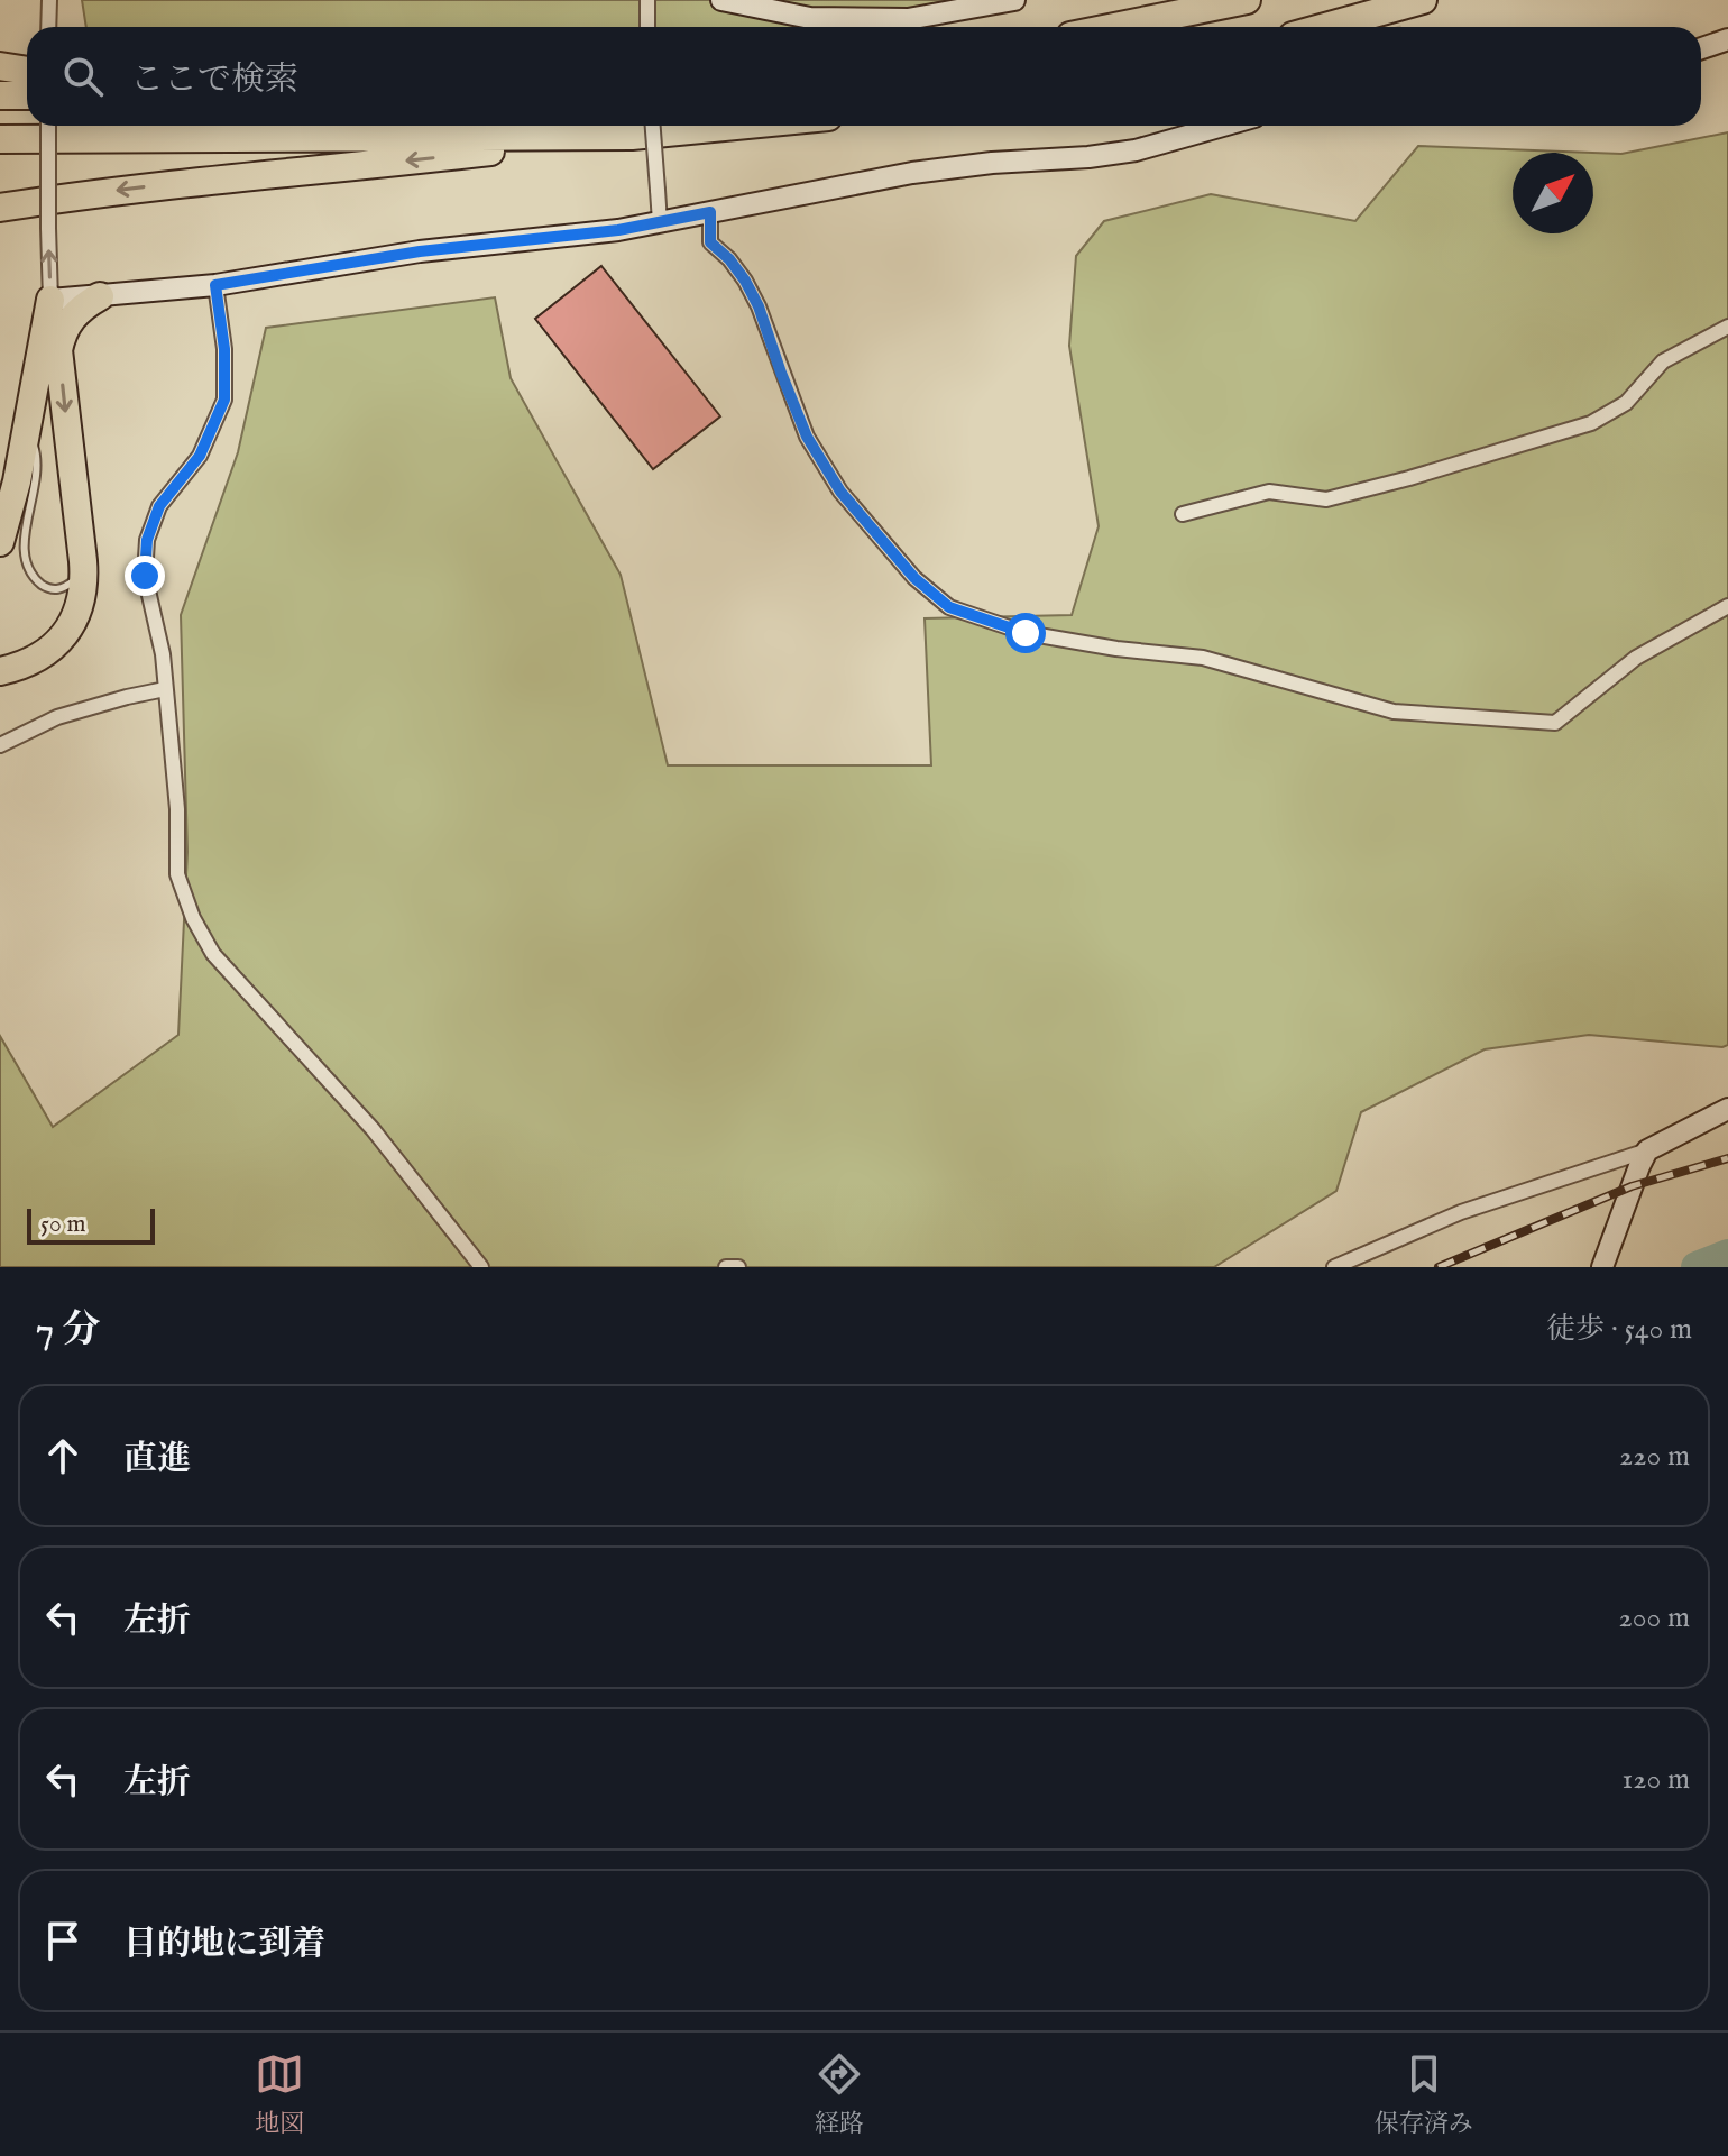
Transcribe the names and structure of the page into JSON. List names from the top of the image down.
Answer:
{
  "scale_bar": "50 m",
  "north": "top right",
  "page": {
    "search": "ここで検索",
    "scale": "50 m",
    "heading": ["7 分", "徒歩 · 540 m"],
    "list": [
      ["直進", "220 m"],
      ["左折", "200 m"],
      ["左折", "120 m"],
      "目的地に到着"
    ],
    "nav": ["地図", "経路", "保存済み"]
  }
}
